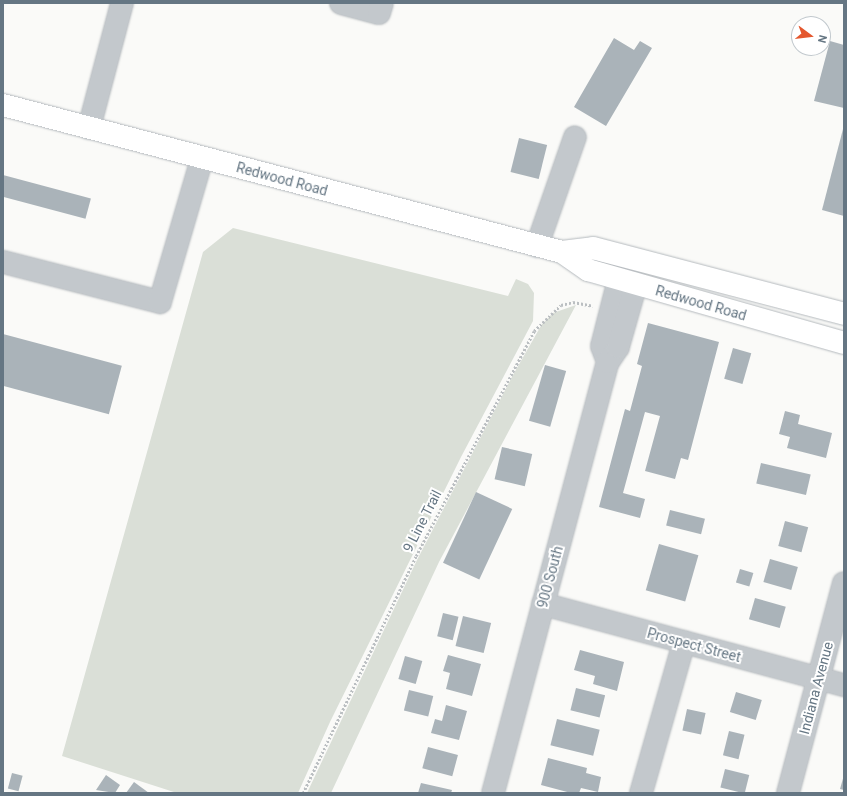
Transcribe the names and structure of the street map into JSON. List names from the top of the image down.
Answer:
{
  "streets": {
    "main road": ["Redwood Road"],
    "street": ["900 South", "Prospect Street", "Indiana Avenue"],
    "path": ["9 Line Trail"]
  },
  "crossings": [
    ["Redwood Road", "900 South"],
    ["900 South", "Prospect Street"],
    ["Prospect Street", "Indiana Avenue"]
  ],
  "north": "right"
}
